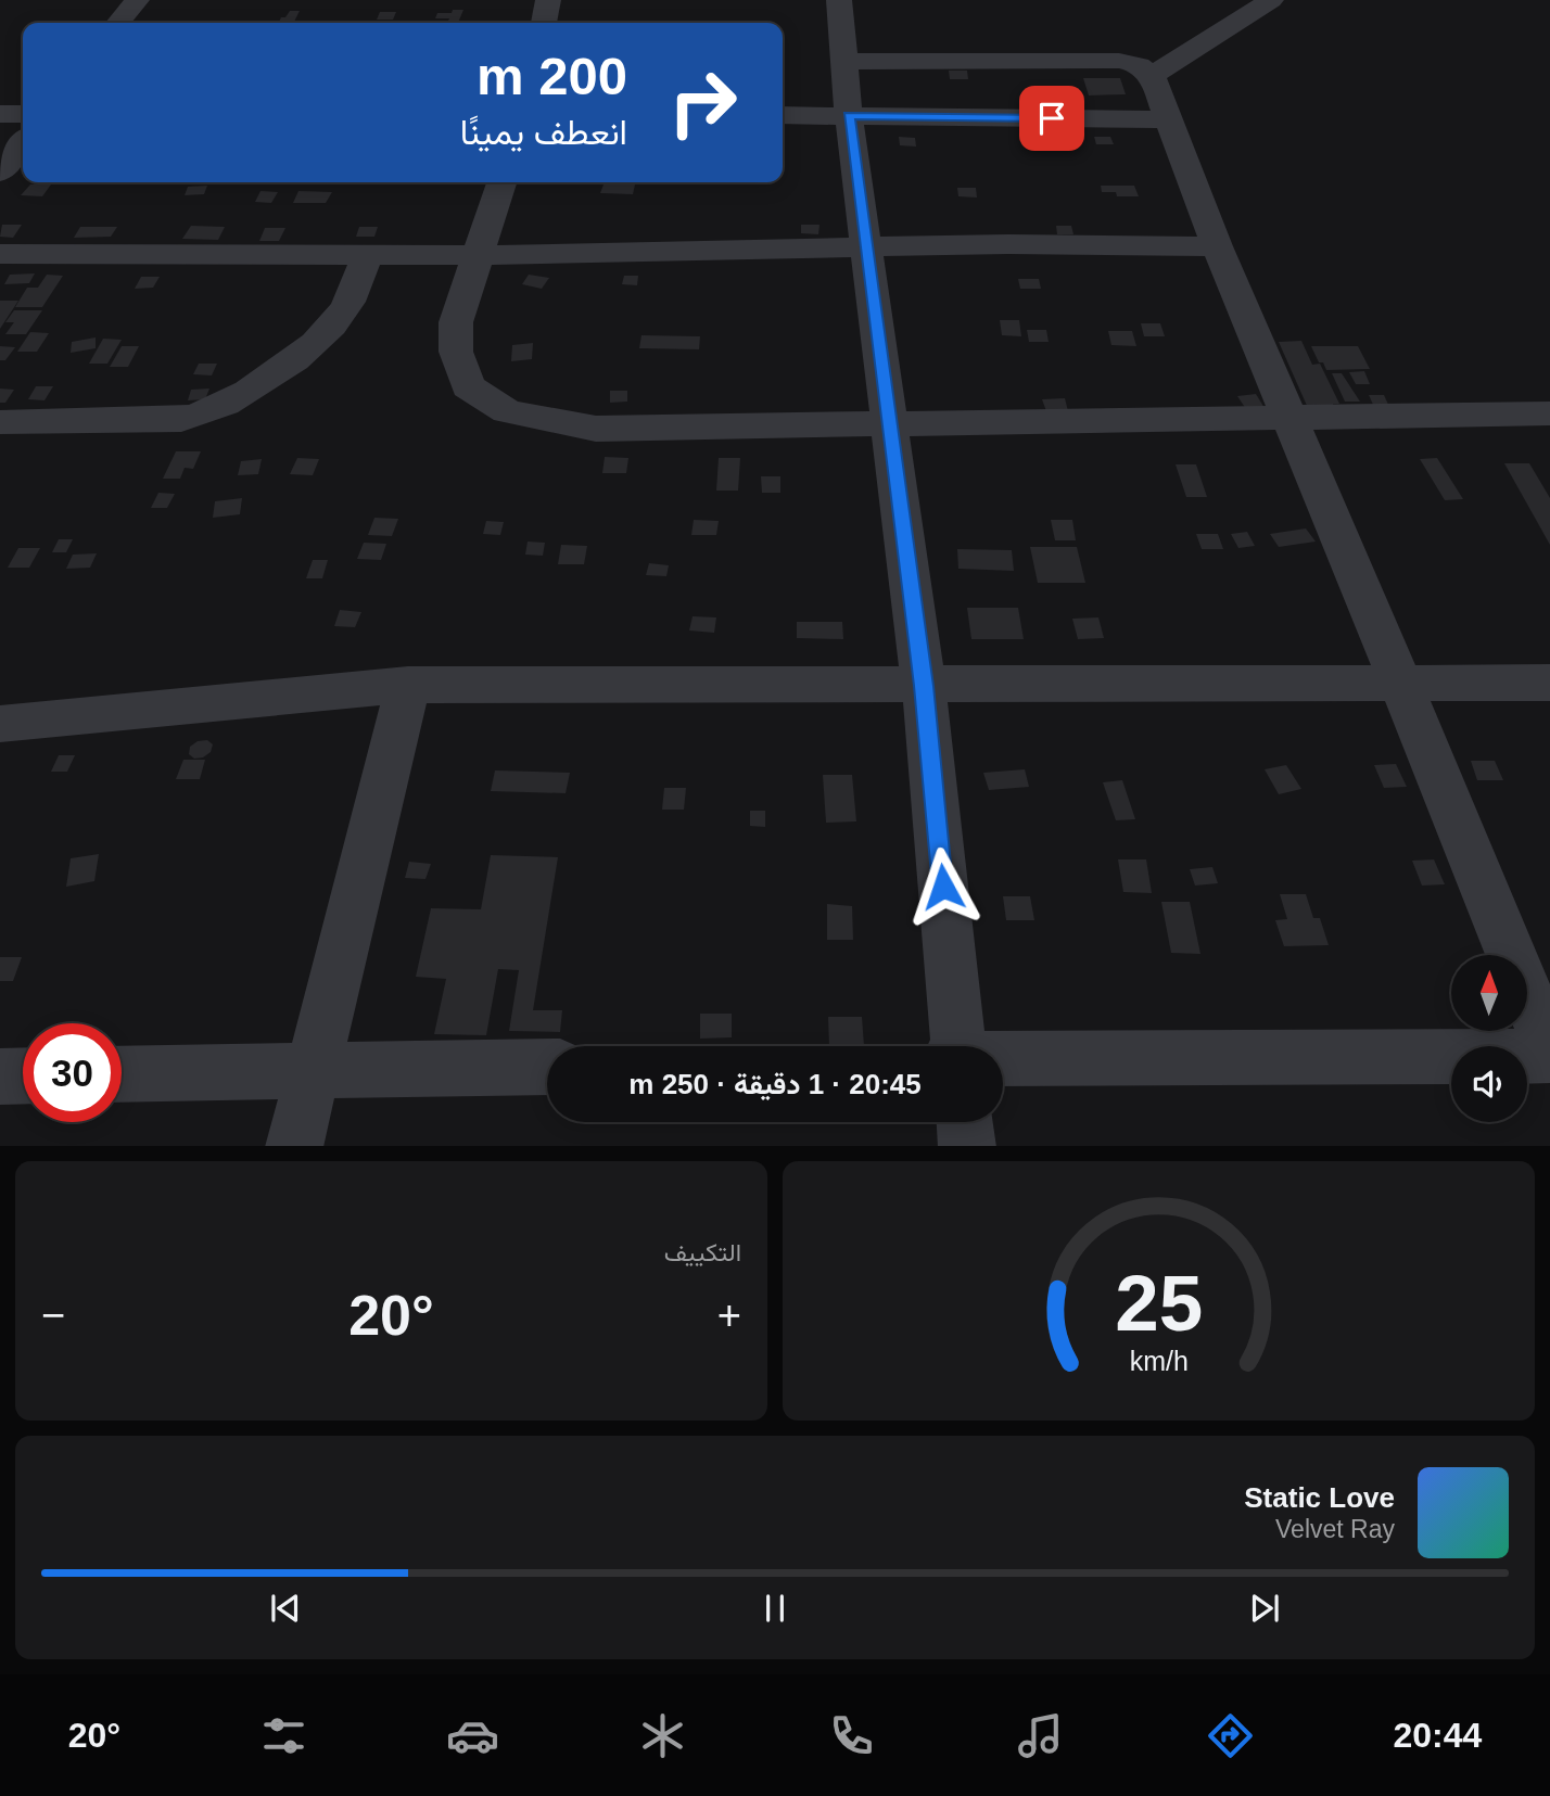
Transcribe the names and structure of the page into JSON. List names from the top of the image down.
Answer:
{
  "north": "top",
  "page": {
    "turn": ["200 m", "انعطف يمينًا"],
    "limit": "30",
    "trip": "20:45 · 1 دقيقة · 250 m",
    "tile": "التكييف",
    "heat": ["−", "20°", "+"],
    "song": ["Static Love", "Velvet Ray"],
    "tabs": ["20:44", "20°"],
    "gauge": ["25", "km/h"]
  }
}
